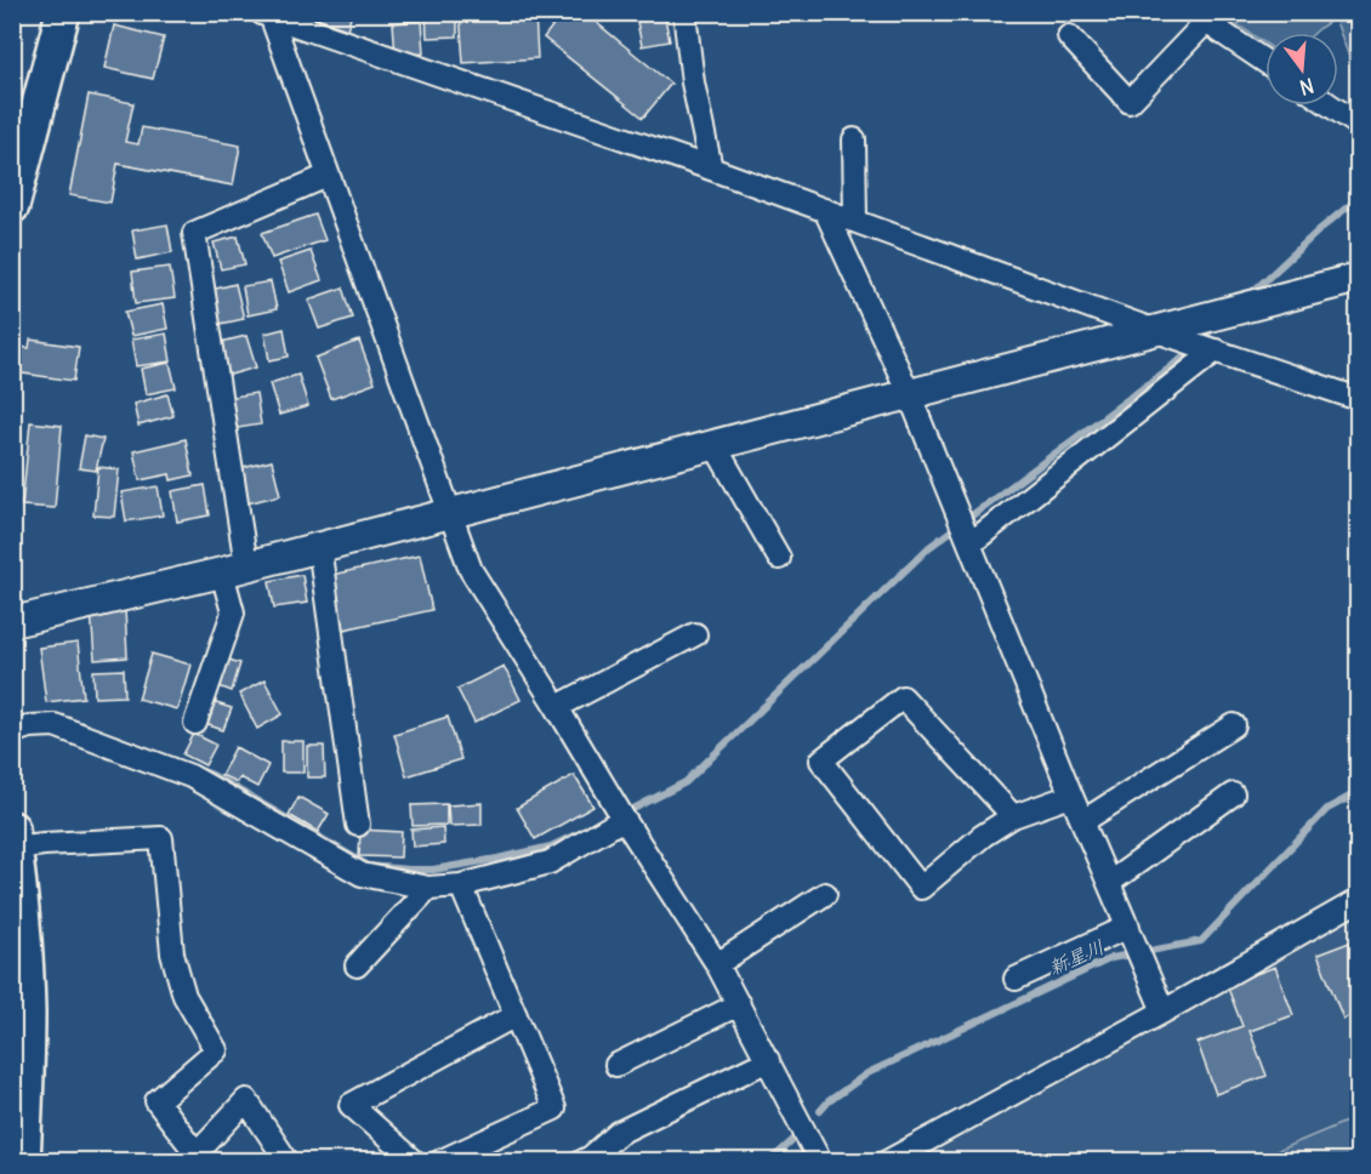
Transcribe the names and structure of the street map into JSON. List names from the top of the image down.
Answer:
{
  "water": ["新星川"],
  "north": "bottom"
}
